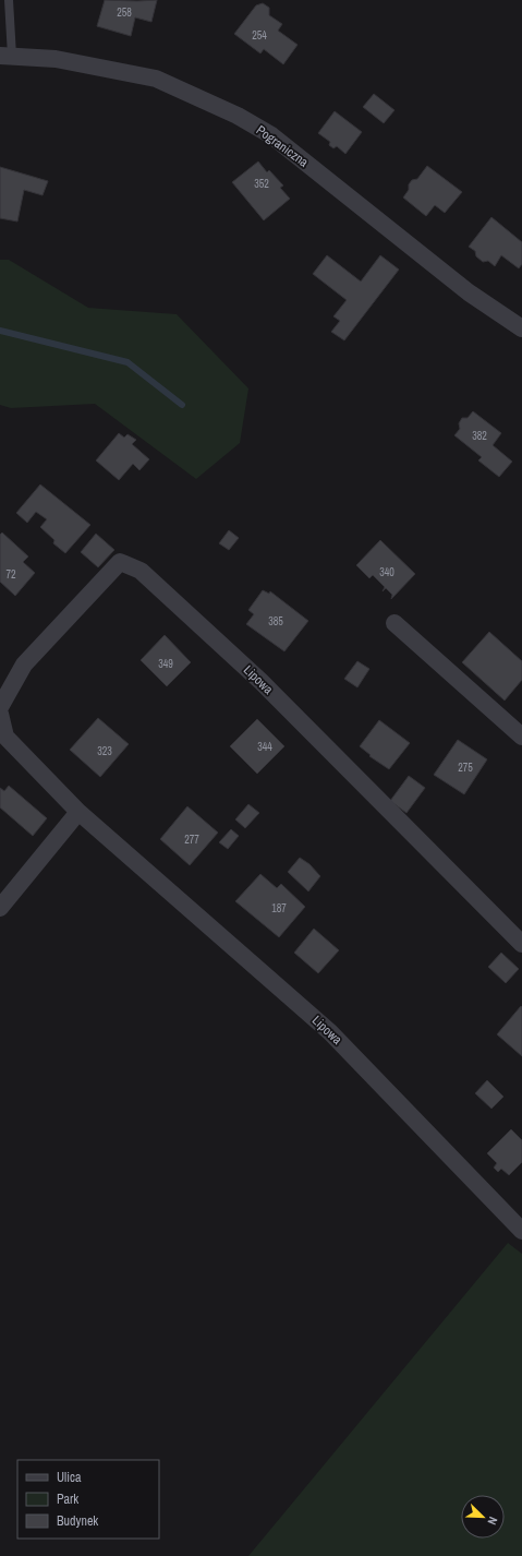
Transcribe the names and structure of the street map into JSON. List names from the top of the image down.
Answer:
{
  "streets": {
    "street": ["Pograniczna", "Lipowa"]
  },
  "house_numbers": [
    "258",
    "254",
    "352",
    "382",
    "340",
    "72",
    "385",
    "349",
    "344",
    "323",
    "275",
    "277",
    "187"
  ],
  "legend": ["Ulica", "Park", "Budynek"],
  "north": "bottom right"
}
